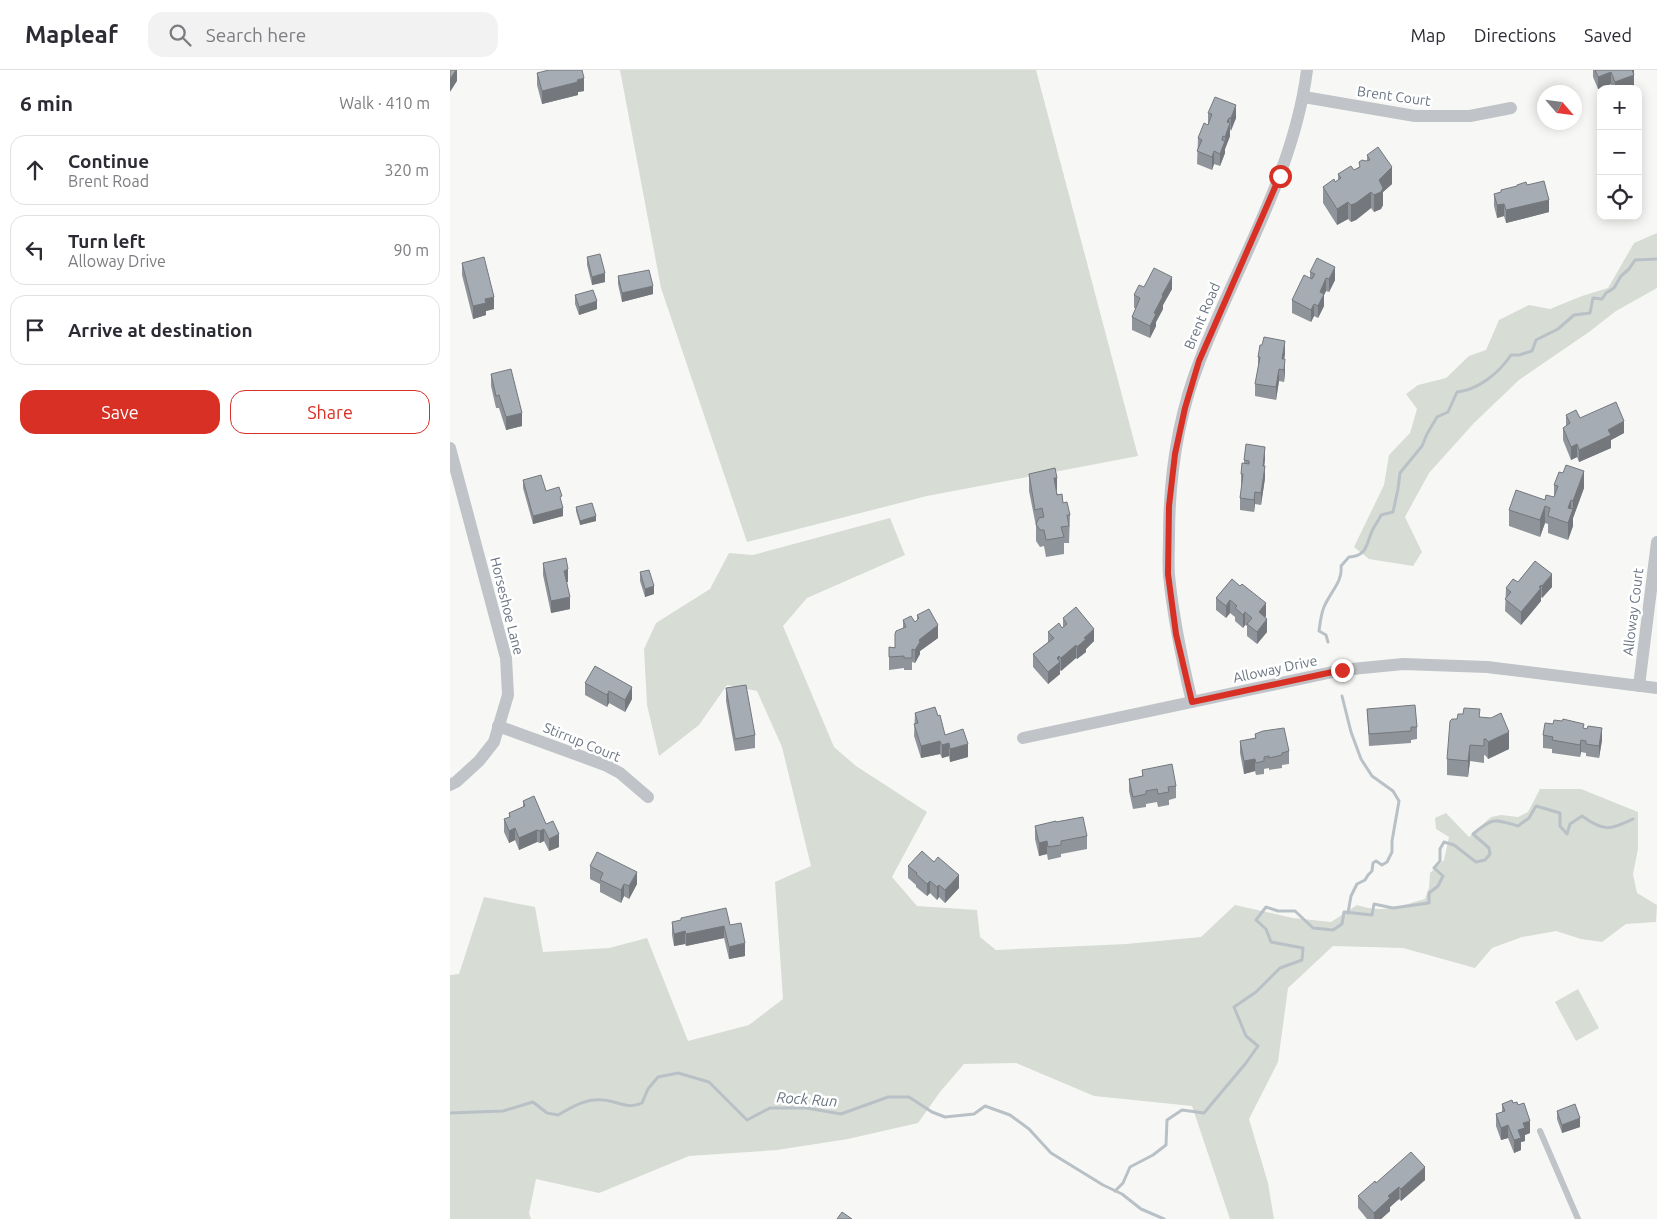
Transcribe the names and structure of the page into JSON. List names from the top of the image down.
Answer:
{
  "streets": {
    "street": [
      "Brent Court",
      "Brent Road",
      "Horseshoe Lane",
      "Alloway Court",
      "Alloway Drive",
      "Stirrup Court"
    ]
  },
  "crossings": [
    ["Brent Court", "Brent Road"],
    ["Brent Road", "Alloway Drive"],
    ["Horseshoe Lane", "Stirrup Court"],
    ["Alloway Court", "Alloway Drive"]
  ],
  "water": ["Rock Run"],
  "north": "bottom right",
  "page": {
    "header": "Mapleaf",
    "search": "Search here",
    "nav": ["Map", "Directions", "Saved"],
    "heading": ["6 min", "Walk · 410 m"],
    "map_buttons": ["+", "−"],
    "list": [
      ["Continue", "Brent Road", "320 m"],
      ["Turn left", "Alloway Drive", "90 m"],
      "Arrive at destination"
    ],
    "buttons": ["Save", "Share"]
  }
}
